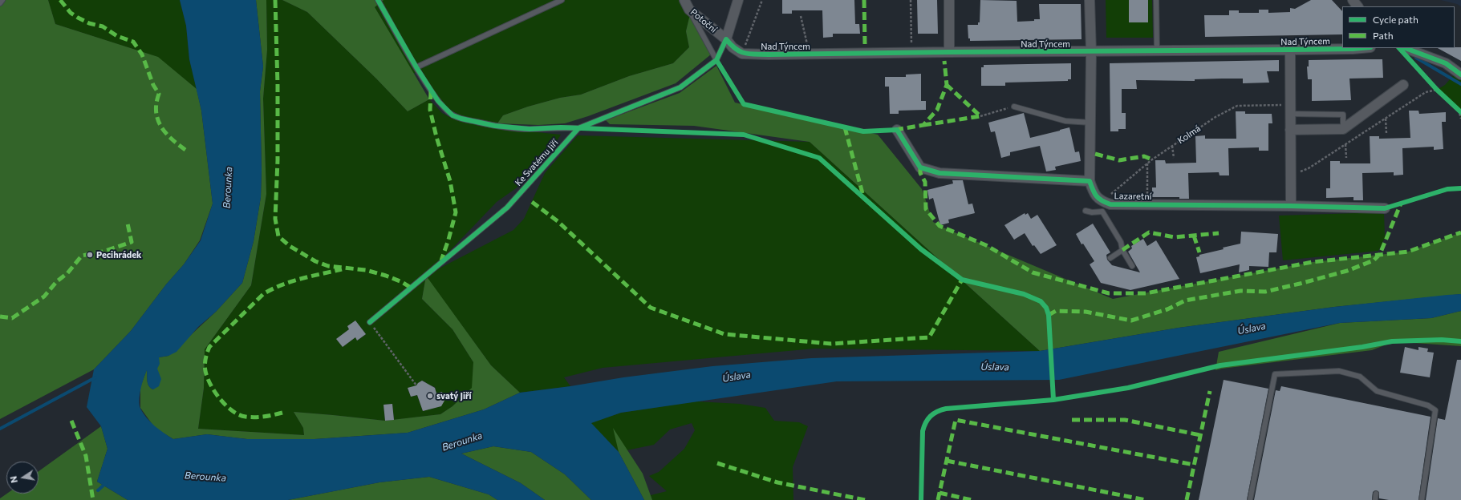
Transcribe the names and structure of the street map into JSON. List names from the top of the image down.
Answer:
{
  "streets": {
    "street": [
      "Potoční",
      "Nad Týncem",
      "Ke Svatému Jiří",
      "Lazaretní"
    ],
    "path": ["Kolmá"]
  },
  "crossings": [
    ["Potoční", "Ke Svatému Jiří"],
    ["Nad Týncem", "Lazaretní"],
    ["Kolmá", "Lazaretní"]
  ],
  "water": ["Berounka", "Úslava"],
  "places": ["Pecihrádek", "svatý Jiří"],
  "legend": ["Cycle path", "Path"],
  "north": "left"
}
